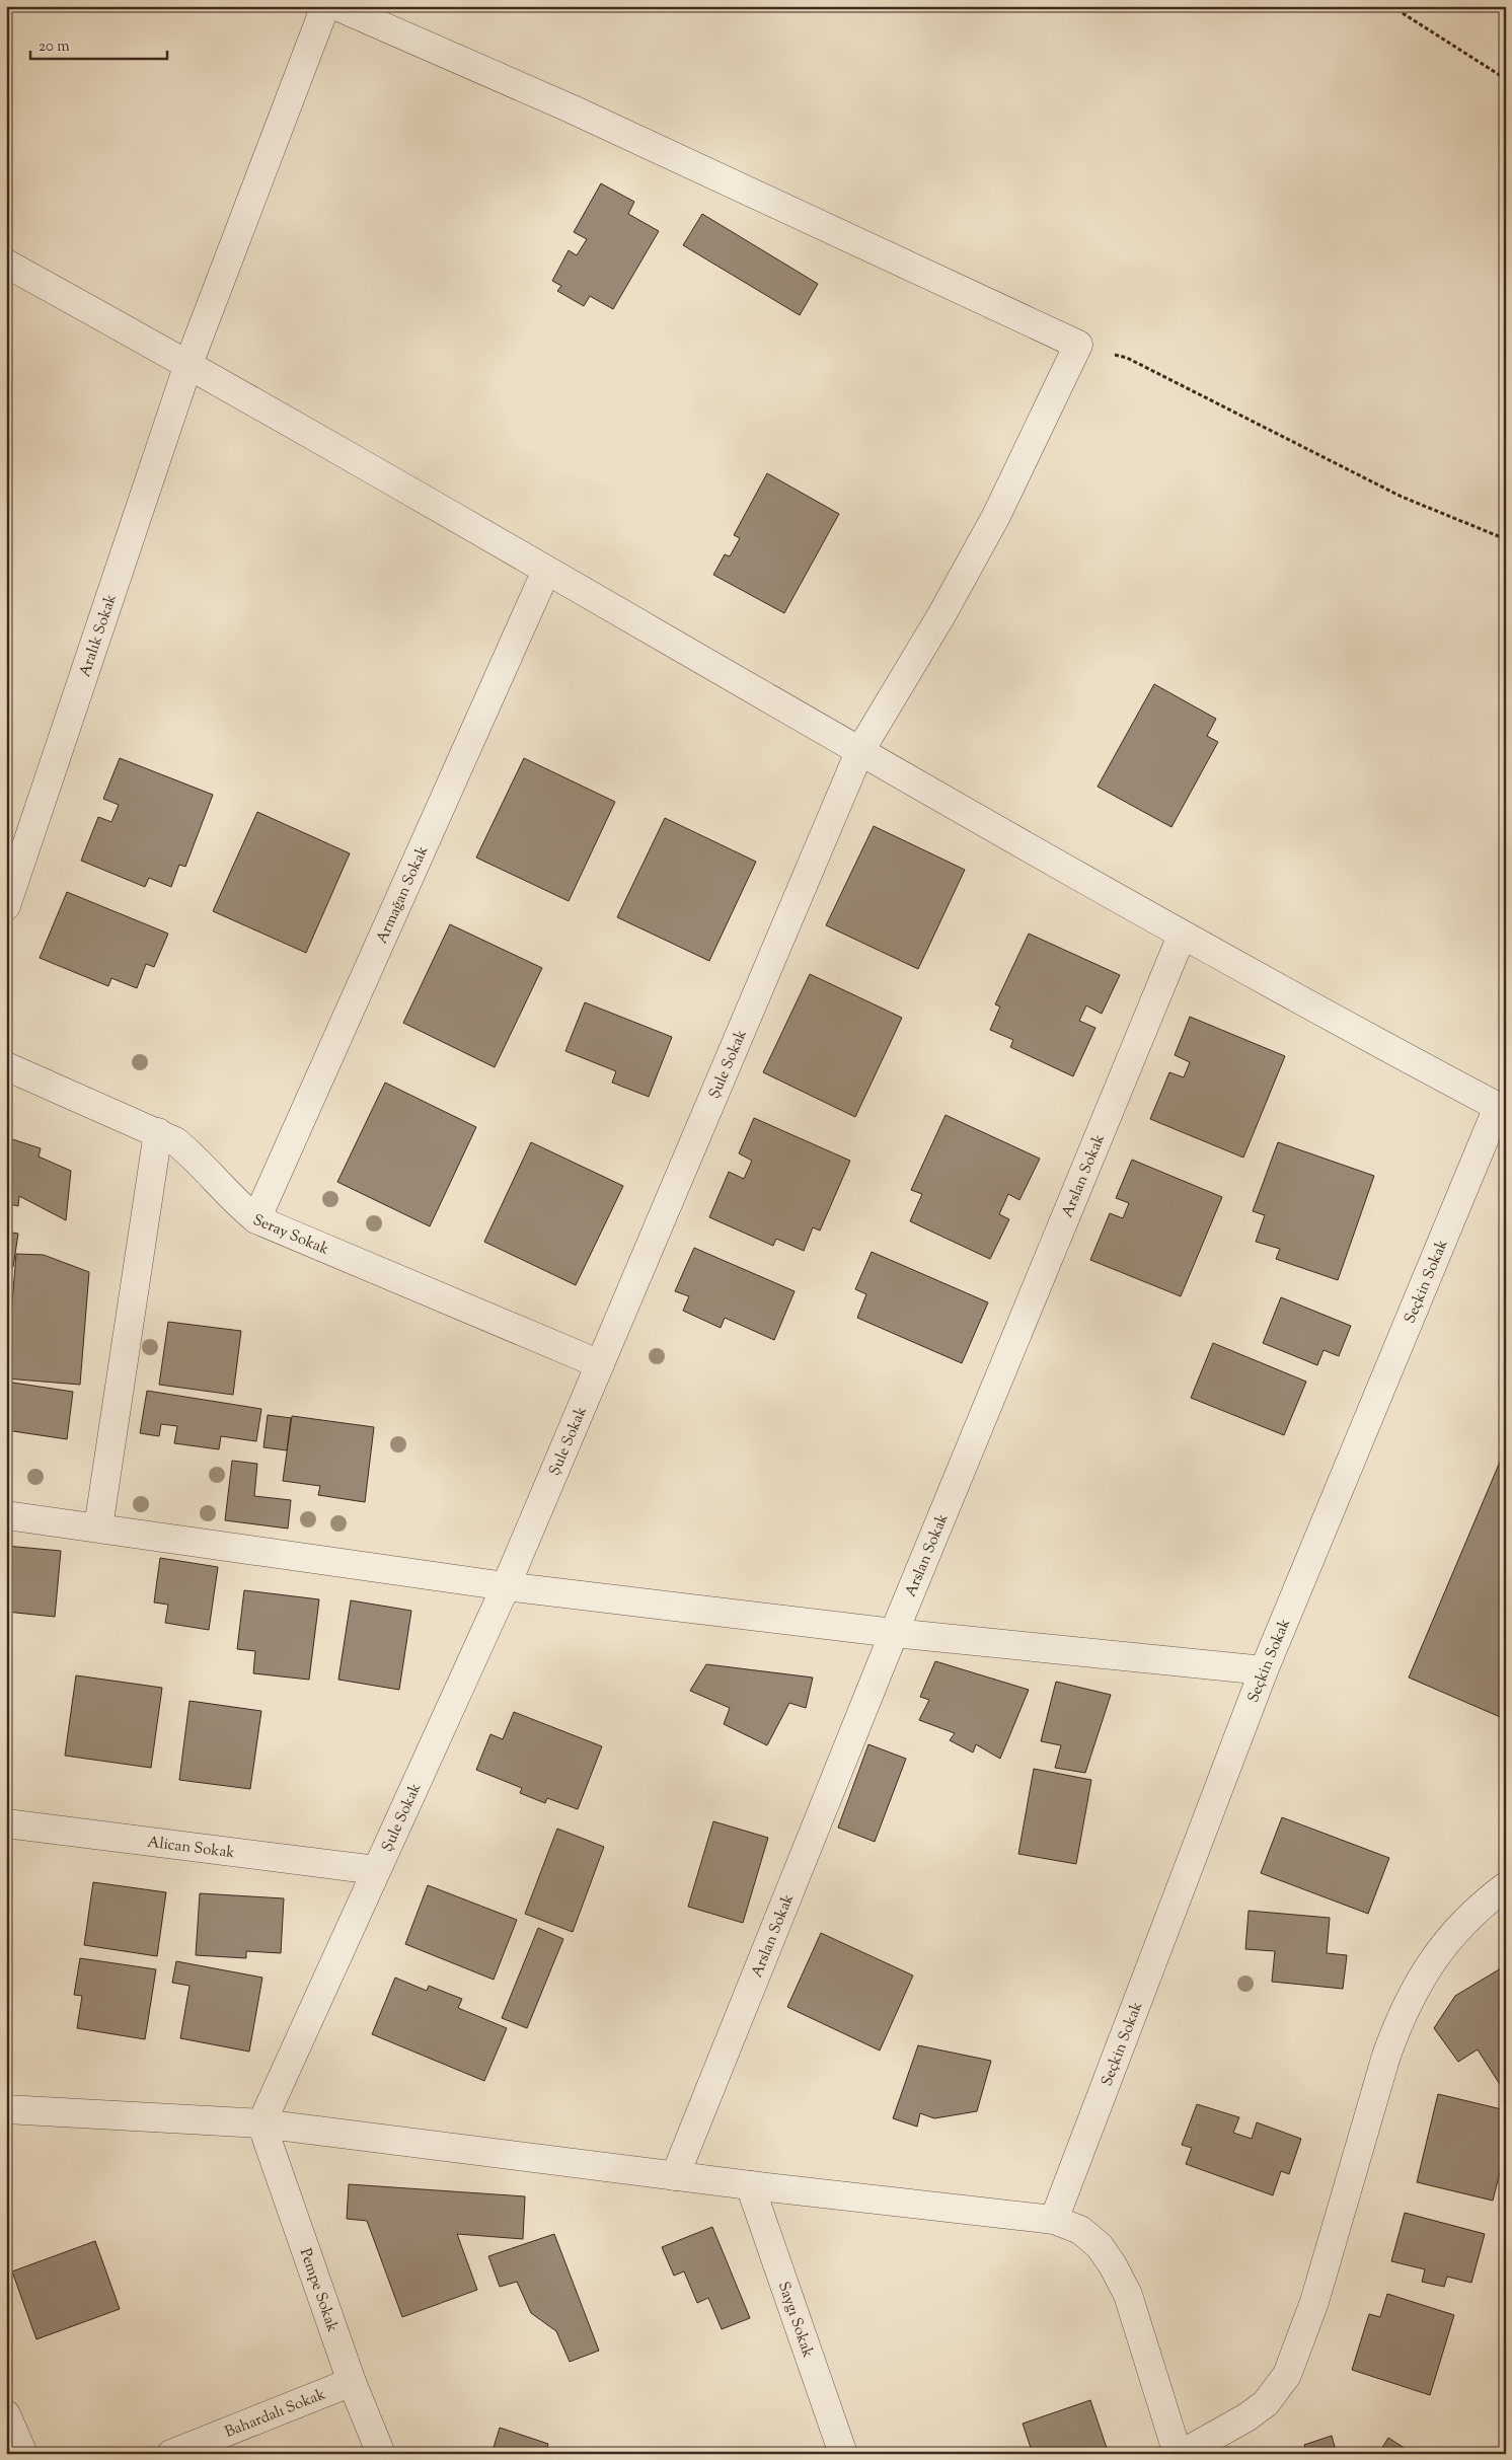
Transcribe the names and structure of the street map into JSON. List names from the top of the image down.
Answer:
{
  "streets": {
    "street": [
      "Aralık Sokak",
      "Armağan Sokak",
      "Şule Sokak",
      "Arslan Sokak",
      "Seray Sokak",
      "Seçkin Sokak",
      "Alican Sokak",
      "Pempe Sokak",
      "Saygı Sokak",
      "Bahardalı Sokak"
    ]
  },
  "crossings": [
    ["Armağan Sokak", "Seray Sokak"],
    ["Şule Sokak", "Seray Sokak"],
    ["Şule Sokak", "Alican Sokak"],
    ["Şule Sokak", "Pempe Sokak"],
    ["Pempe Sokak", "Bahardalı Sokak"]
  ],
  "scale_bar": "20 m"
}
